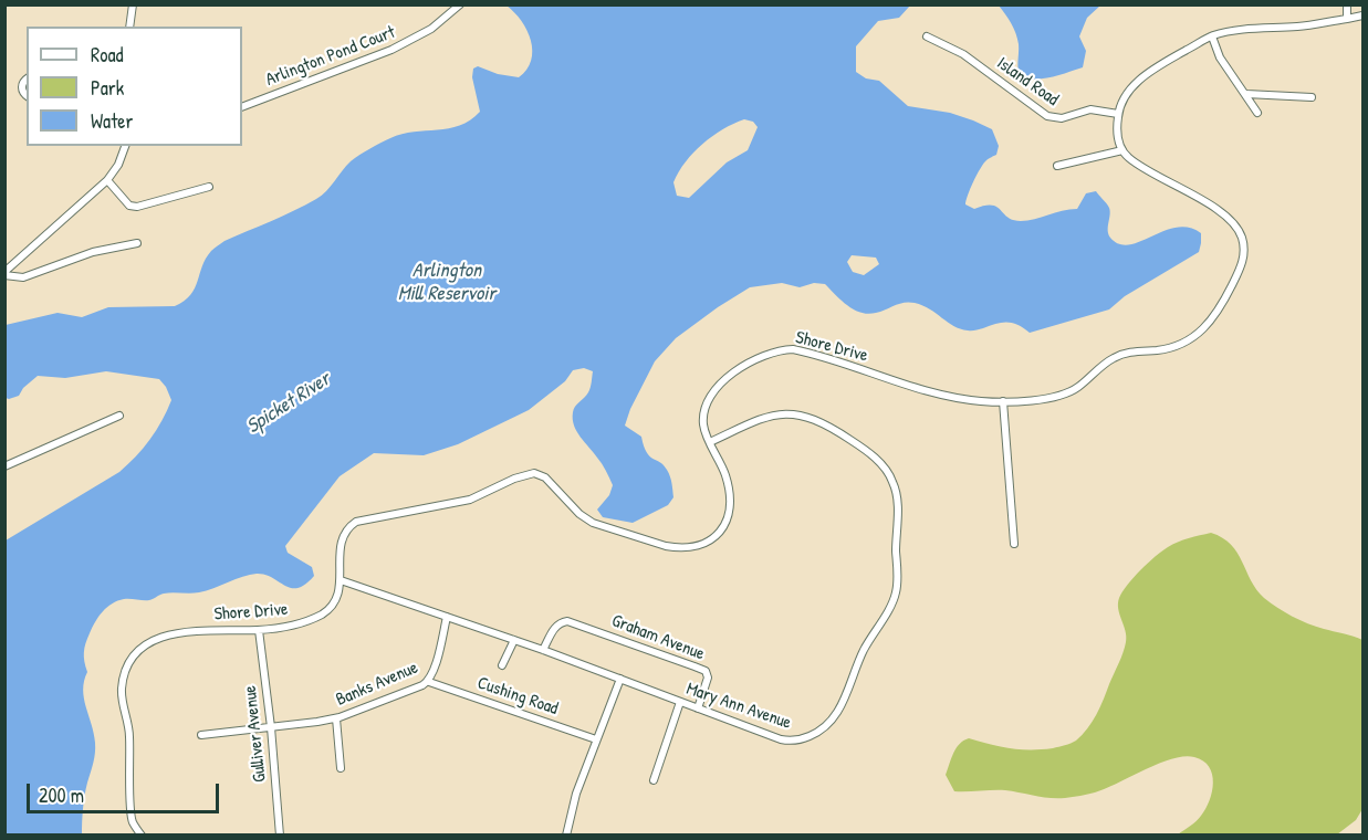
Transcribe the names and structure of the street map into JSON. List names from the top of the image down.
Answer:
{
  "streets": {
    "street": [
      "Arlington Pond Court",
      "Island Road",
      "Shore Drive",
      "Graham Avenue",
      "Banks Avenue",
      "Cushing Road",
      "Mary Ann Avenue",
      "Gulliver Avenue"
    ]
  },
  "crossings": [
    ["Shore Drive", "Mary Ann Avenue"],
    ["Shore Drive", "Gulliver Avenue"],
    ["Graham Avenue", "Mary Ann Avenue"],
    ["Banks Avenue", "Cushing Road"],
    ["Banks Avenue", "Mary Ann Avenue"],
    ["Banks Avenue", "Gulliver Avenue"]
  ],
  "water": ["Arlington Mill Reservoir", "Spicket River"],
  "legend": ["Road", "Park", "Water"],
  "scale_bar": "200 m"
}
